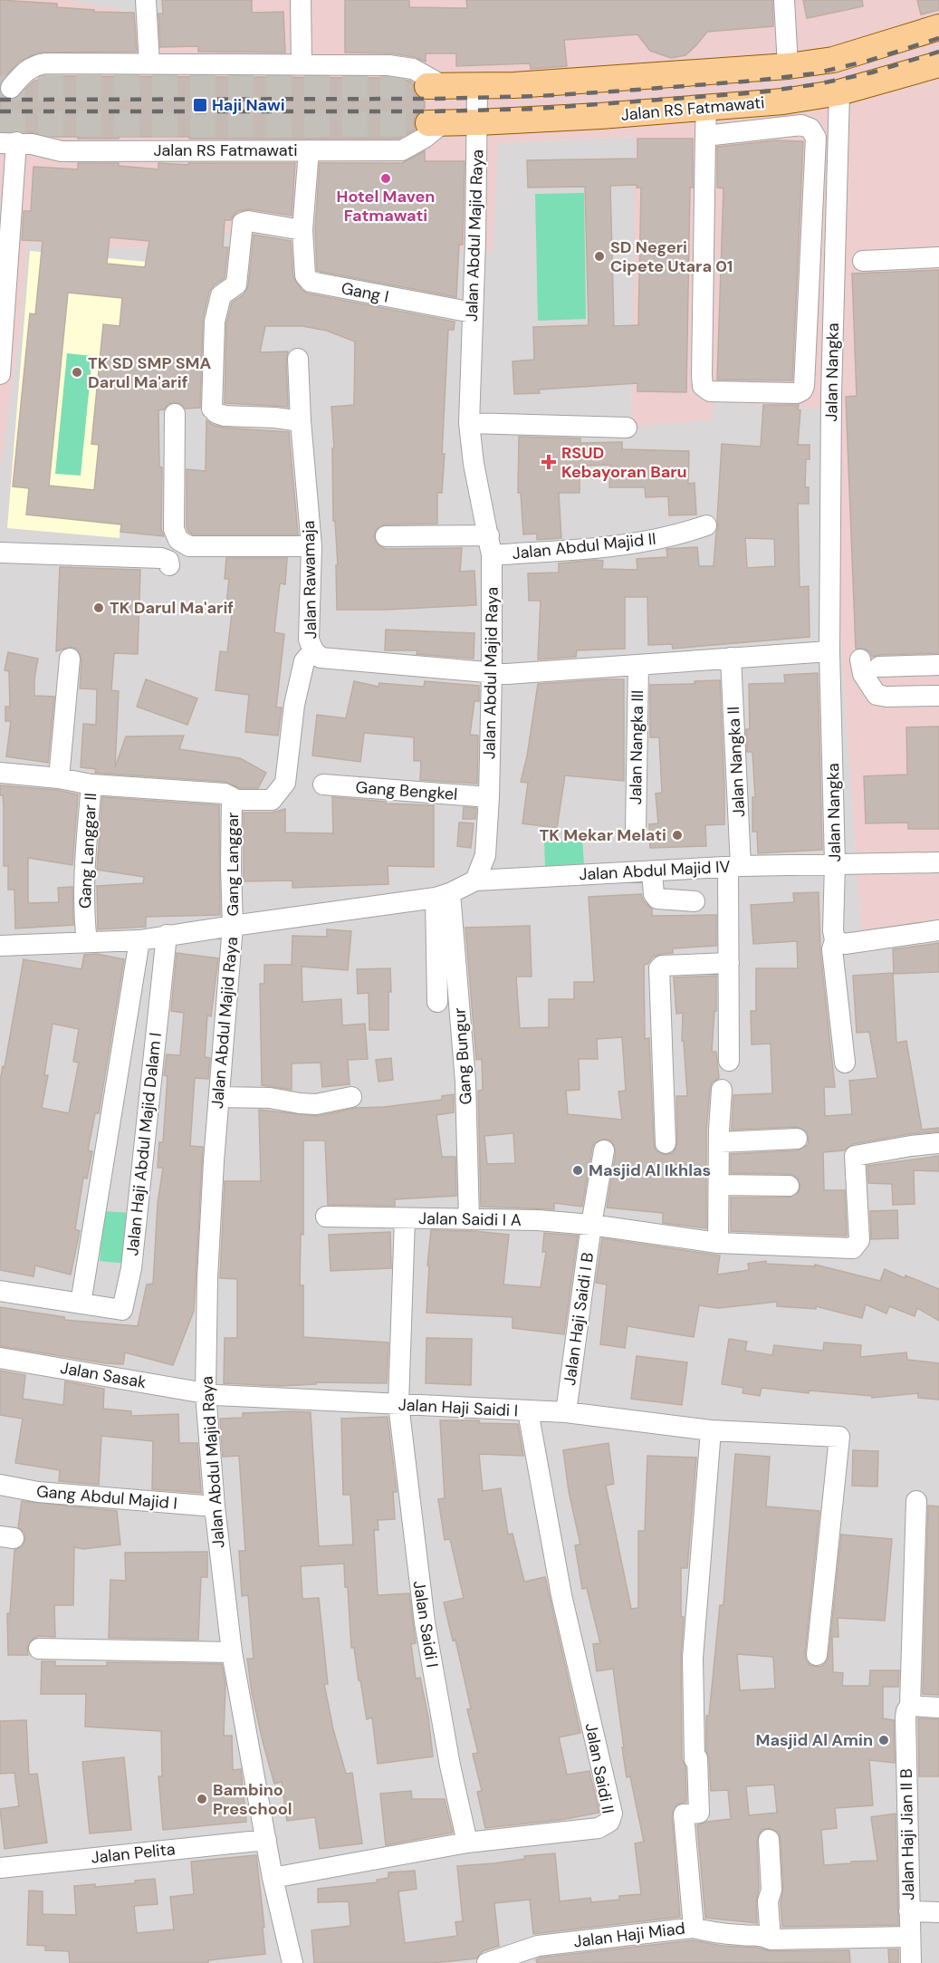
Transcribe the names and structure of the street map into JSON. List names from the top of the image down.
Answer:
{
  "streets": {
    "main road": ["Jalan RS Fatmawati"],
    "street": [
      "Jalan Abdul Majid Raya",
      "Gang I",
      "Jalan Nangka",
      "Jalan Abdul Majid II",
      "Jalan Rawamaja",
      "Jalan Nangka III",
      "Jalan Nangka II",
      "Gang Bengkel",
      "Gang Langgar II",
      "Gang Langgar",
      "Jalan Abdul Majid IV",
      "Gang Bungur",
      "Jalan Haji Abdul Majid Dalam I",
      "Jalan Saidi I A",
      "Jalan Haji Saidi I B",
      "Jalan Sasak",
      "Jalan Haji Saidi I",
      "Gang Abdul Majid I",
      "Jalan Saidi I",
      "Jalan Saidi II",
      "Jalan Haji Jian II B",
      "Jalan Pelita",
      "Jalan Haji Miad"
    ]
  },
  "crossings": [
    ["Jalan RS Fatmawati", "Jalan Abdul Majid Raya"],
    ["Jalan RS Fatmawati", "Gang I"],
    ["Jalan RS Fatmawati", "Jalan Nangka"],
    ["Jalan Abdul Majid Raya", "Gang I"],
    ["Jalan Abdul Majid Raya", "Jalan Abdul Majid II"],
    ["Jalan Abdul Majid Raya", "Jalan Rawamaja"],
    ["Jalan Abdul Majid Raya", "Gang Bengkel"],
    ["Jalan Abdul Majid Raya", "Gang Langgar"],
    ["Jalan Abdul Majid Raya", "Jalan Abdul Majid IV"],
    ["Jalan Abdul Majid Raya", "Gang Bungur"],
    ["Jalan Abdul Majid Raya", "Jalan Sasak"],
    ["Jalan Abdul Majid Raya", "Jalan Haji Saidi I"],
    ["Jalan Abdul Majid Raya", "Gang Abdul Majid I"],
    ["Jalan Abdul Majid Raya", "Jalan Saidi II"],
    ["Jalan Abdul Majid Raya", "Jalan Pelita"],
    ["Jalan Nangka", "Jalan Abdul Majid IV"],
    ["Jalan Nangka II", "Jalan Abdul Majid IV"],
    ["Gang Bungur", "Jalan Saidi I A"],
    ["Jalan Saidi I A", "Jalan Haji Saidi I B"],
    ["Jalan Saidi I A", "Jalan Haji Saidi I"],
    ["Jalan Saidi I A", "Jalan Saidi I"],
    ["Jalan Haji Saidi I B", "Jalan Haji Saidi I"],
    ["Jalan Sasak", "Jalan Haji Saidi I"],
    ["Jalan Haji Saidi I", "Jalan Saidi I"],
    ["Jalan Haji Saidi I", "Jalan Saidi II"],
    ["Jalan Haji Saidi I", "Jalan Haji Miad"],
    ["Jalan Saidi I", "Jalan Saidi II"]
  ],
  "places": {
    "transit": ["Haji Nawi"],
    "other": [
      "Hotel Maven Fatmawati",
      "SD Negeri Cipete Utara 01",
      "TK SD SMP SMA Darul Ma'arif",
      "TK Darul Ma'arif",
      "TK Mekar Melati",
      "Masjid Al Ikhlas",
      "Masjid Al Amin",
      "Bambino Preschool"
    ],
    "health": ["RSUD Kebayoran Baru"]
  }
}
